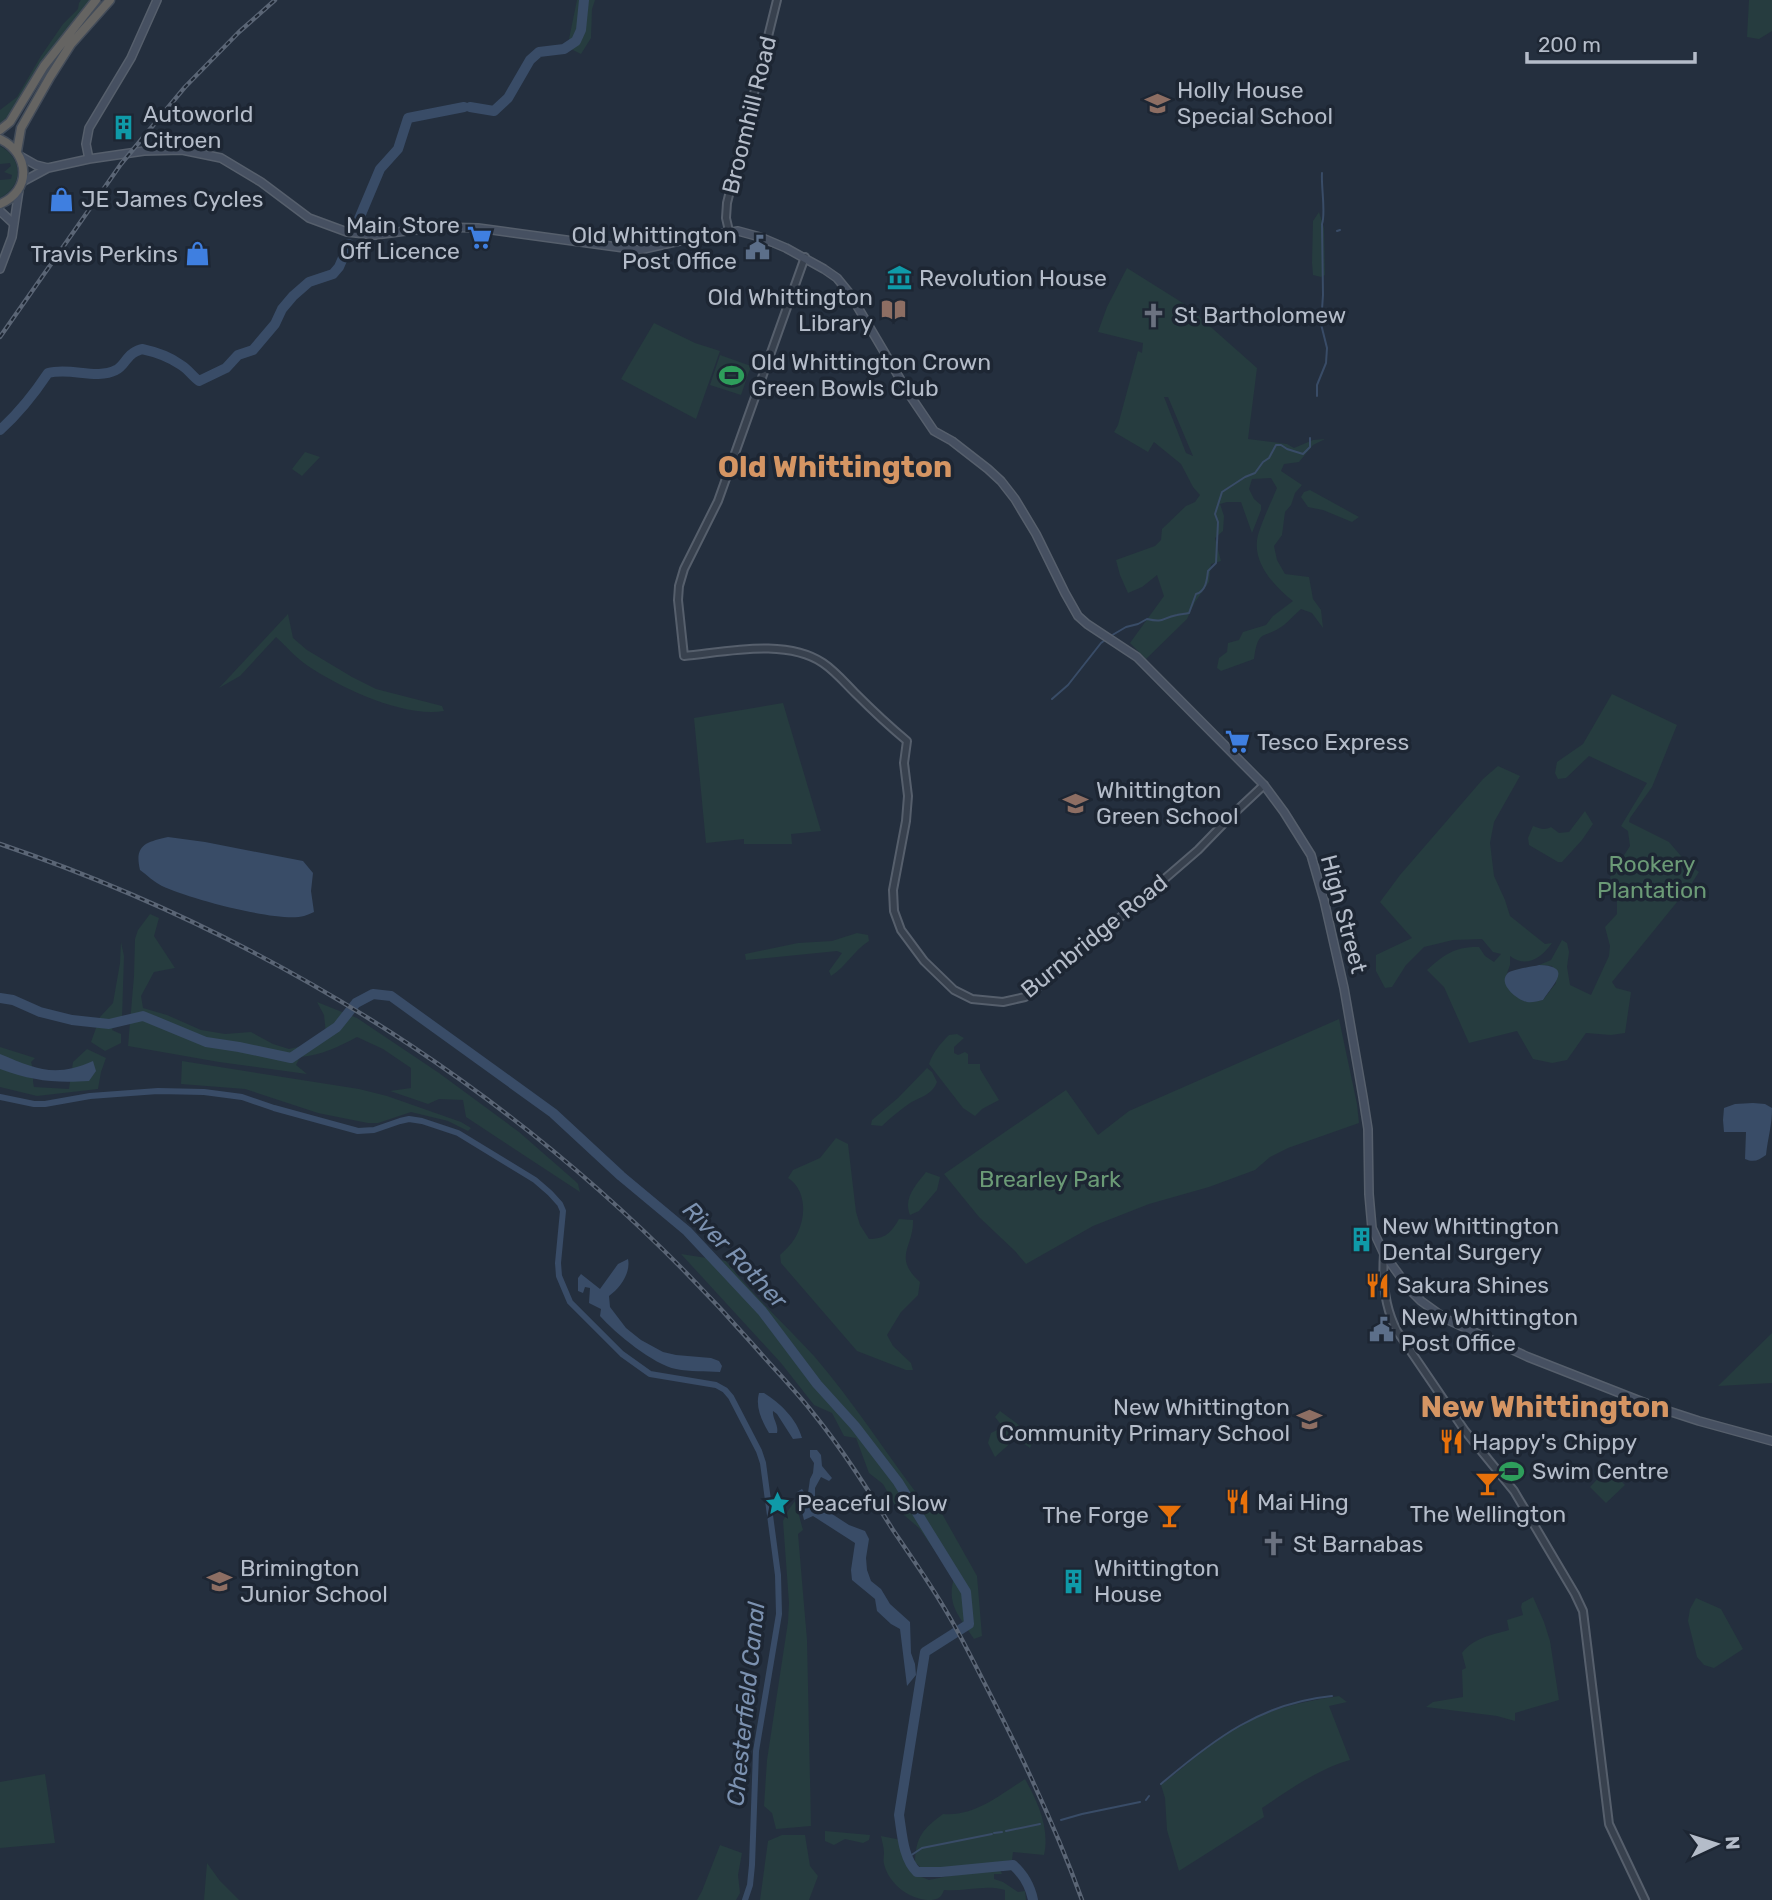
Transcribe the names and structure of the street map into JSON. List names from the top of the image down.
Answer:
{
  "streets": {
    "main road": ["High Street"],
    "street": ["Broomhill Road", "Burnbridge Road"]
  },
  "crossings": [
    ["Broomhill Road", "High Street"],
    ["High Street", "Burnbridge Road"]
  ],
  "districts": ["Old Whittington", "New Whittington"],
  "water": ["River Rother", "Chesterfield Canal"],
  "parks": ["Rookery Plantation", "Brearley Park"],
  "places": {
    "school or university": [
      "Holly House Special School",
      "Whittington Green School",
      "New Whittington Community Primary School",
      "Brimington Junior School"
    ],
    "building": ["Autoworld Citroen", "New Whittington Dental Surgery", "Whittington House"],
    "shop": ["JE James Cycles", "Travis Perkins"],
    "supermarket": ["Main Store Off Licence", "Tesco Express"],
    "public building": ["Old Whittington Post Office", "New Whittington Post Office"],
    "museum": ["Revolution House"],
    "library": ["Old Whittington Library"],
    "church": ["St Bartholomew", "St Barnabas"],
    "sports": ["Old Whittington Crown Green Bowls Club", "Swim Centre"],
    "restaurant": ["Sakura Shines", "Happy's Chippy", "Mai Hing"],
    "bar": ["The Wellington", "The Forge"],
    "place": ["Peaceful Slow"]
  },
  "scale_bar": "200 m",
  "north": "right"
}
